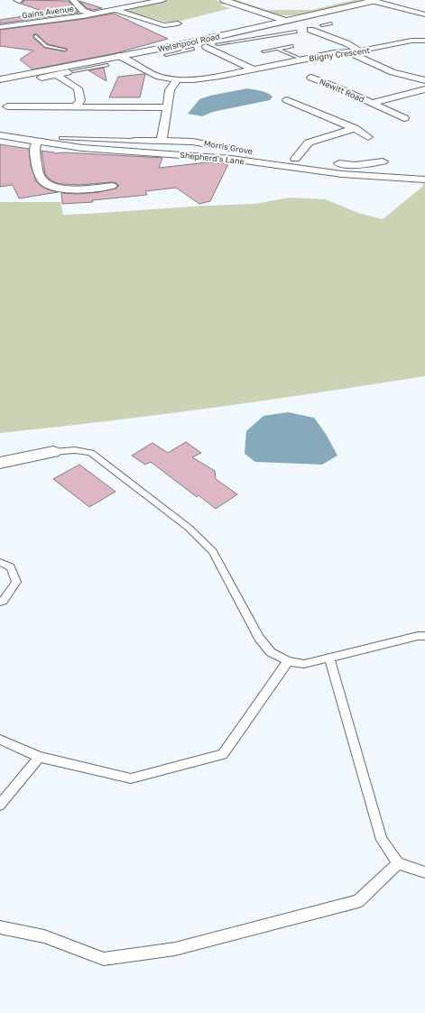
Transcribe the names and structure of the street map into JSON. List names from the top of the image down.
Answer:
{
  "streets": {
    "main road": ["Welshpool Road"],
    "street": [
      "Gains Avenue",
      "Bligny Crescent",
      "Newitt Road",
      "Morris Grove",
      "Shepherd's Lane"
    ]
  },
  "crossings": [
    ["Welshpool Road", "Bligny Crescent"]
  ]
}
